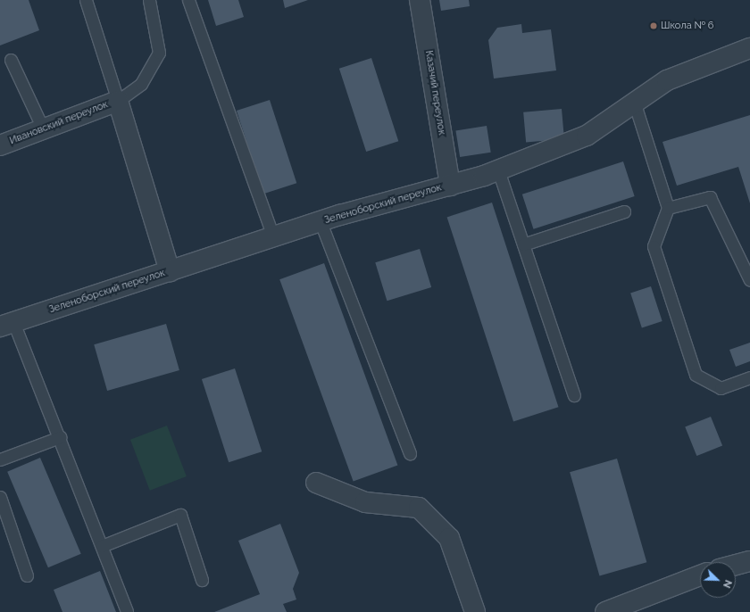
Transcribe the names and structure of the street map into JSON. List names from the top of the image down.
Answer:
{
  "streets": {
    "street": ["Казачий переулок", "Ивановский переулок", "Зеленоборский переулок"]
  },
  "crossings": [
    ["Казачий переулок", "Зеленоборский переулок"]
  ],
  "places": ["Школа № 6"],
  "north": "bottom right"
}
